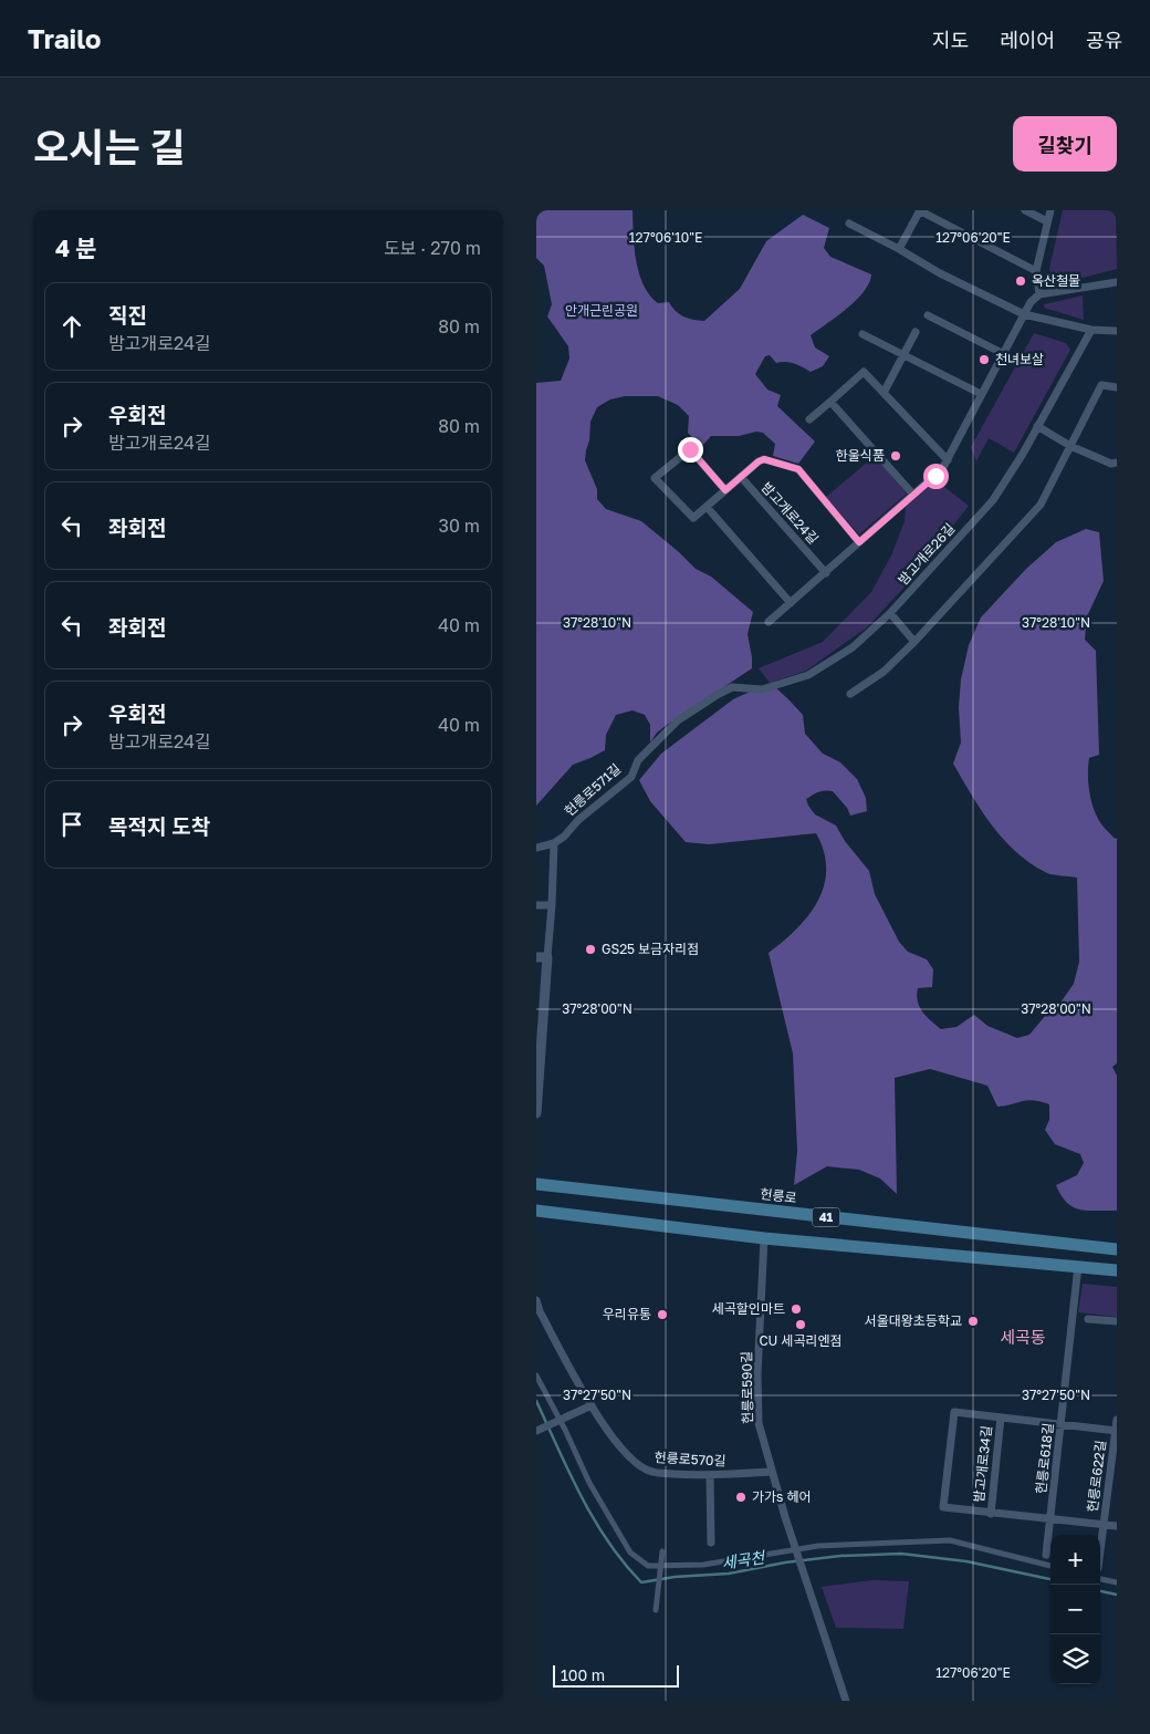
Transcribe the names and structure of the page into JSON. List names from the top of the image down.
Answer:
{
  "streets": {
    "main road": ["헌릉로", "41"],
    "street": [
      "밤고개로24길",
      "밤고개로26길",
      "헌릉로571길",
      "헌릉로590길",
      "헌릉로618길",
      "헌릉로570길",
      "밤고개로34길",
      "헌릉로622길"
    ]
  },
  "crossings": [
    ["밤고개로26길", "헌릉로571길"],
    ["41", "헌릉로590길"],
    ["41", "헌릉로618길"],
    ["헌릉로590길", "헌릉로570길"],
    ["헌릉로618길", "밤고개로34길"],
    ["밤고개로34길", "헌릉로622길"]
  ],
  "districts": ["세곡동"],
  "water": ["세곡천"],
  "parks": ["안개근린공원"],
  "places": [
    "옥산철물",
    "천녀보살",
    "한울식품",
    "GS25 보금자리점",
    "세곡할인마트",
    "우리유통",
    "서울대왕초등학교",
    "CU 세곡리엔점",
    "가가s 헤어"
  ],
  "scale_bar": "100 m",
  "page": {
    "header": "Trailo",
    "nav": ["지도", "레이어", "공유"],
    "title": "오시는 길",
    "buttons": "길찾기",
    "heading": ["4 분", "도보 · 270 m"],
    "list": [
      ["직진", "밤고개로24길", "80 m"],
      ["우회전", "밤고개로24길", "80 m"],
      ["좌회전", "30 m"],
      ["좌회전", "40 m"],
      ["우회전", "밤고개로24길", "40 m"],
      "목적지 도착"
    ],
    "map_buttons": ["+", "−"],
    "scale": "100 m"
  },
  "coordinates": [
    "127°06'10\"E",
    "127°06'20\"E",
    "37°28'10\"N",
    "37°28'00\"N",
    "37°27'50\"N"
  ]
}
